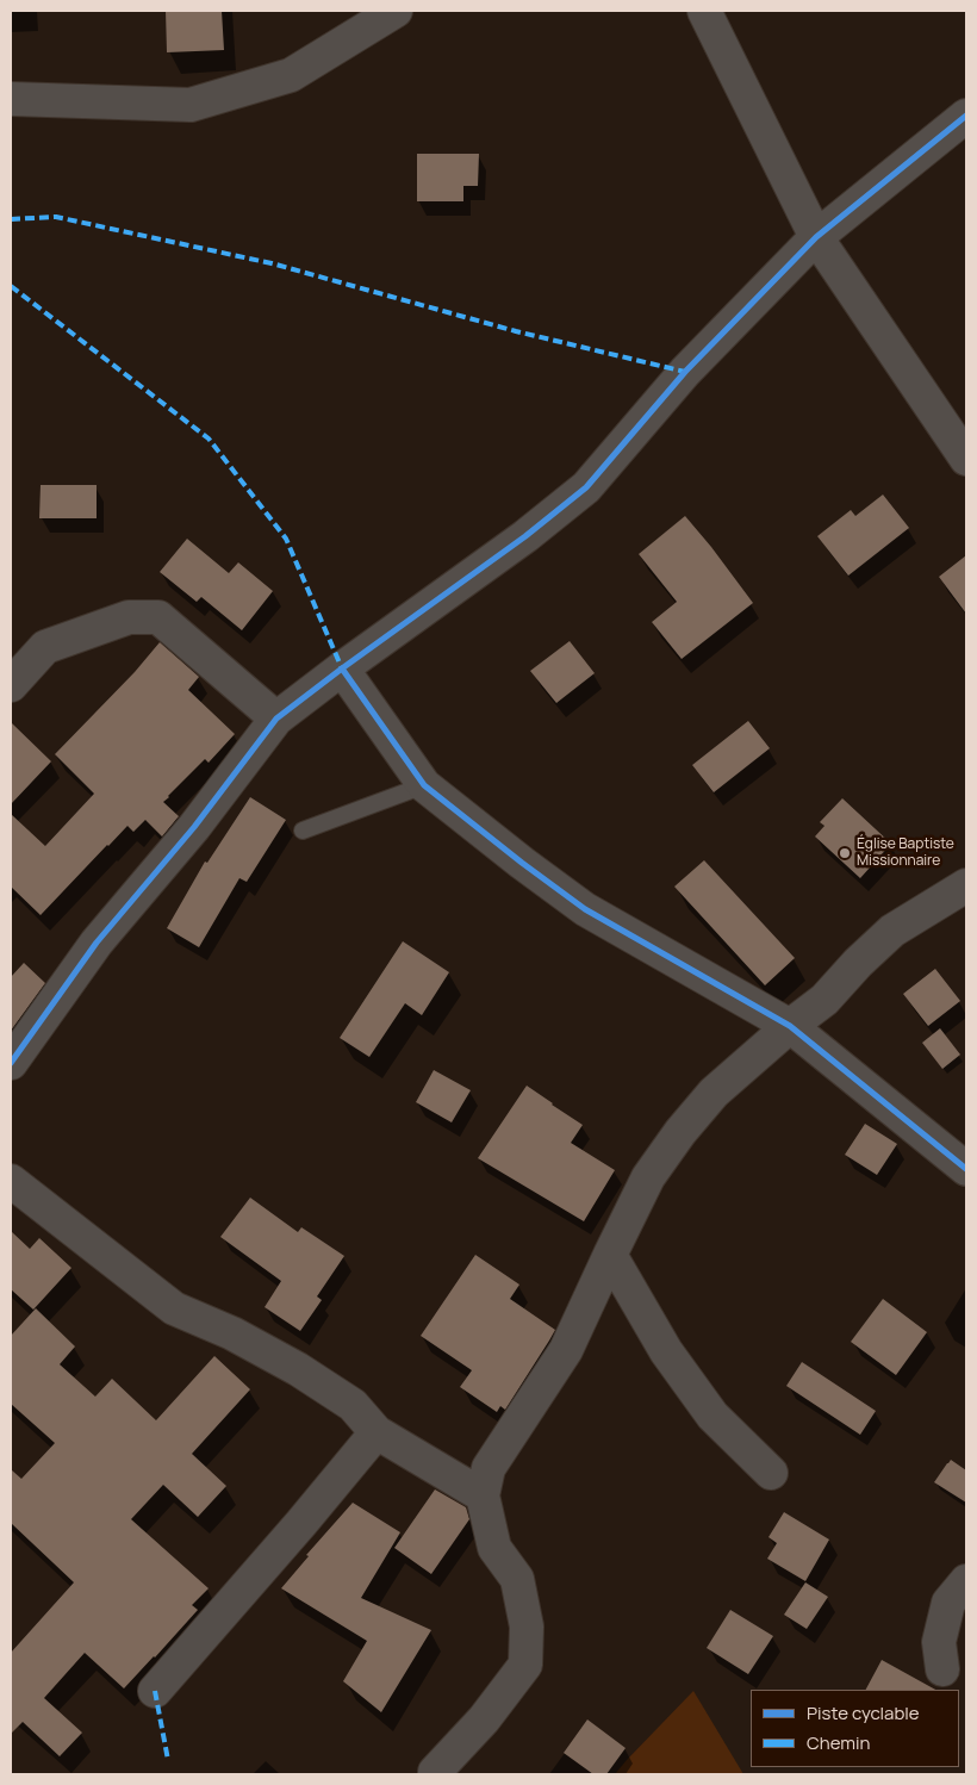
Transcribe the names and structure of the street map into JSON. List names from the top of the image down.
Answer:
{
  "places": ["Église Baptiste Missionnaire"],
  "legend": ["Piste cyclable", "Chemin"]
}
